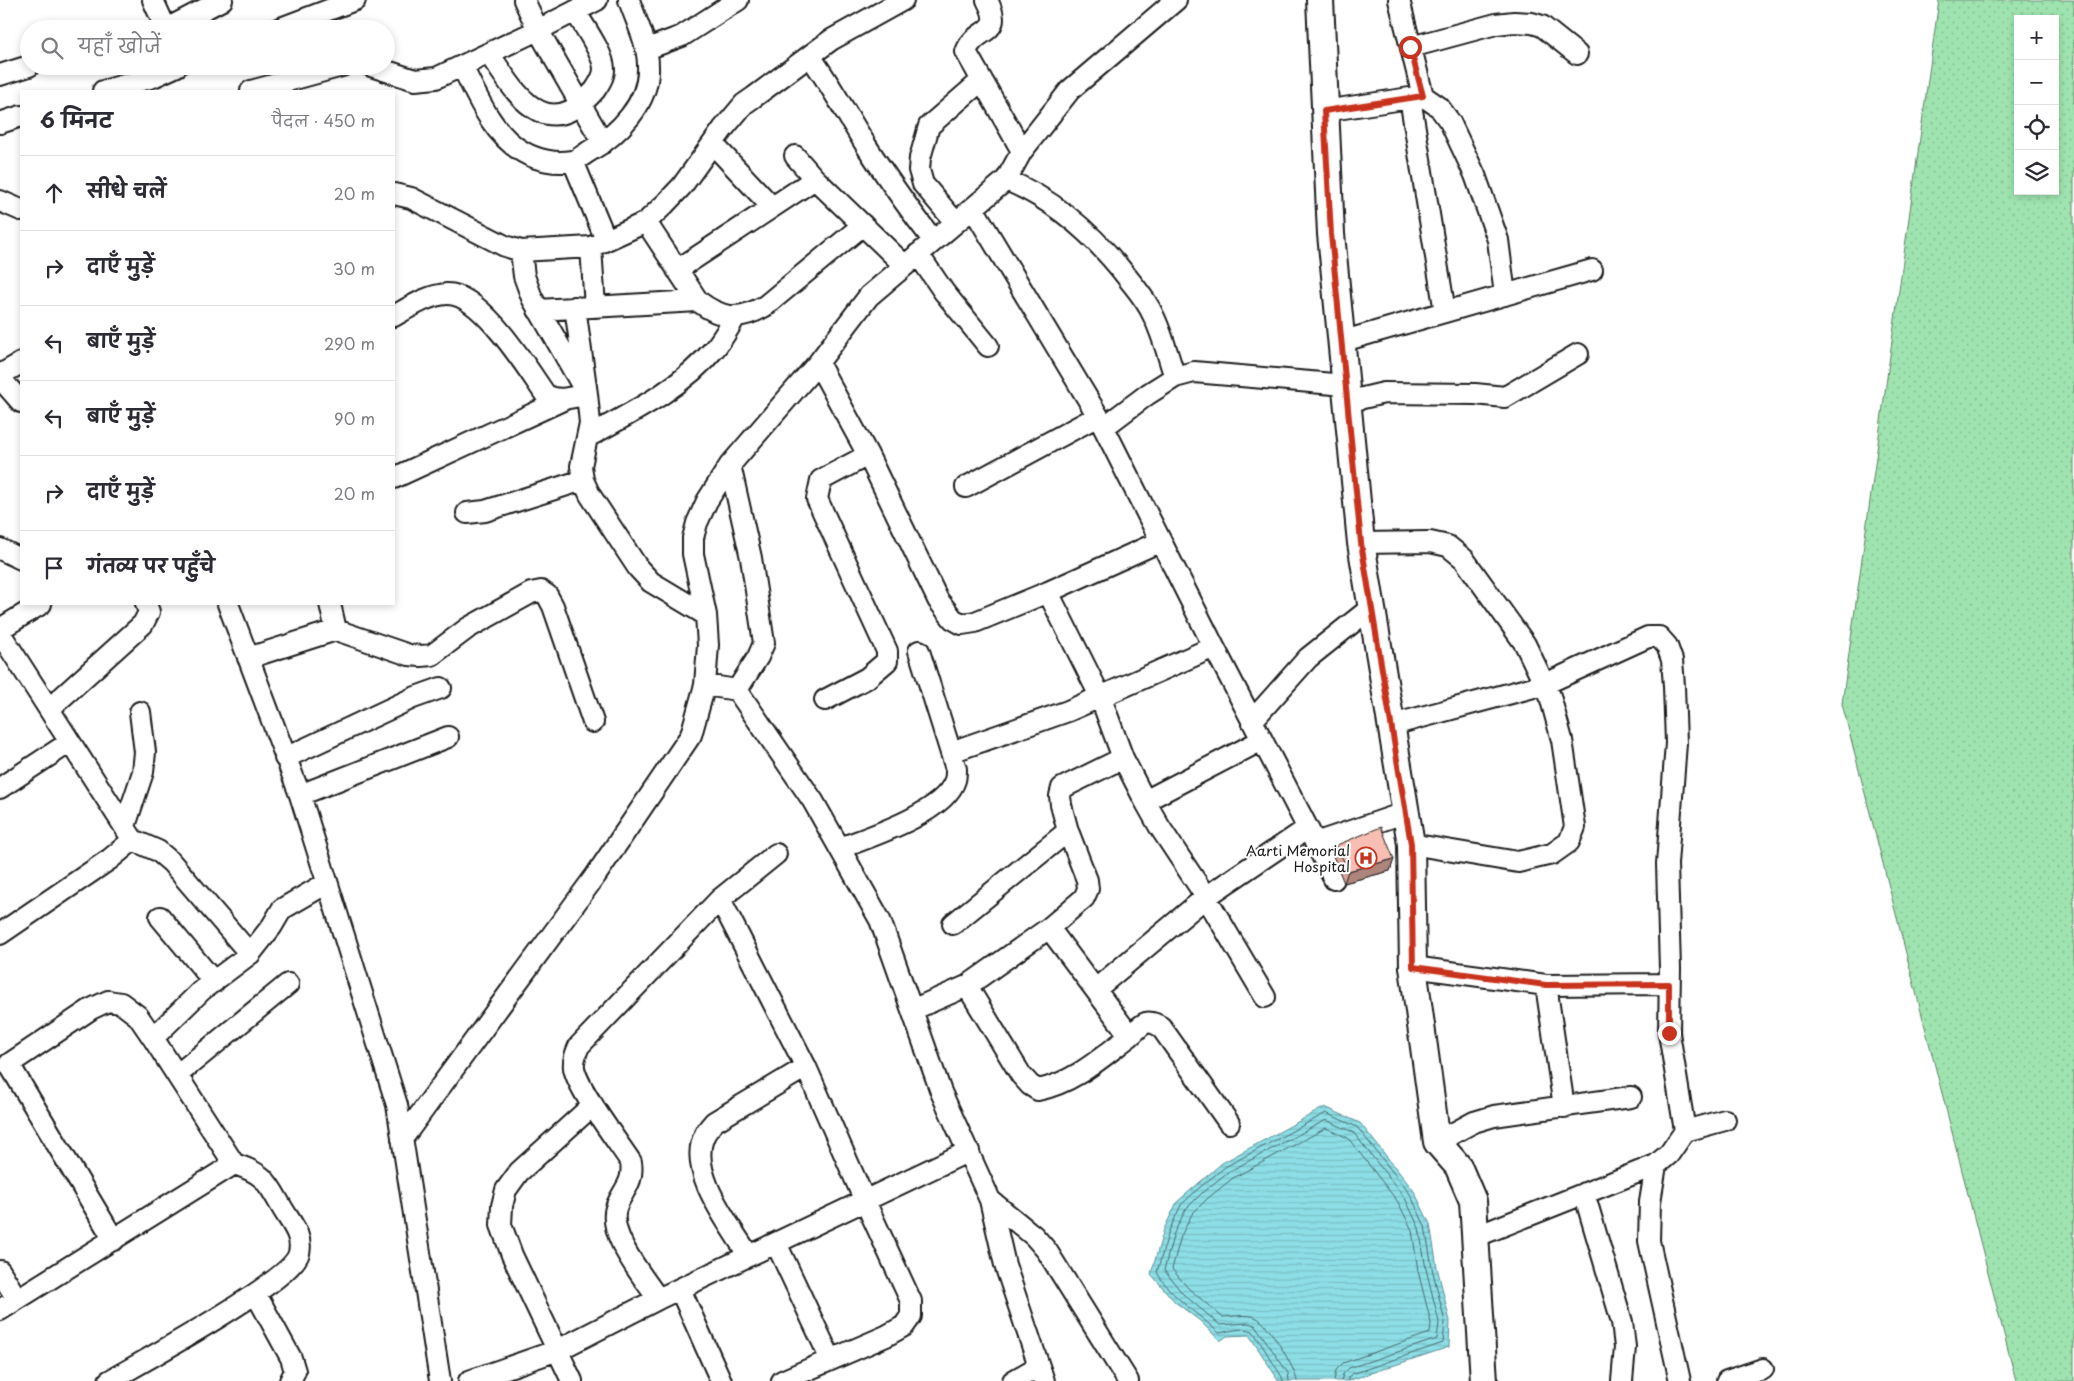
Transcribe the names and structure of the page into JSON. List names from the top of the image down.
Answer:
{
  "places": {
    "hospital": ["Aarti Memorial Hospital"]
  },
  "page": {
    "map_buttons": ["+", "−"],
    "search": "यहाँ खोजें",
    "heading": ["6 मिनट", "पैदल · 450 m"],
    "list": [
      ["सीधे चलें", "20 m"],
      ["दाएँ मुड़ें", "30 m"],
      ["बाएँ मुड़ें", "290 m"],
      ["बाएँ मुड़ें", "90 m"],
      ["दाएँ मुड़ें", "20 m"],
      "गंतव्य पर पहुँचे"
    ]
  }
}
